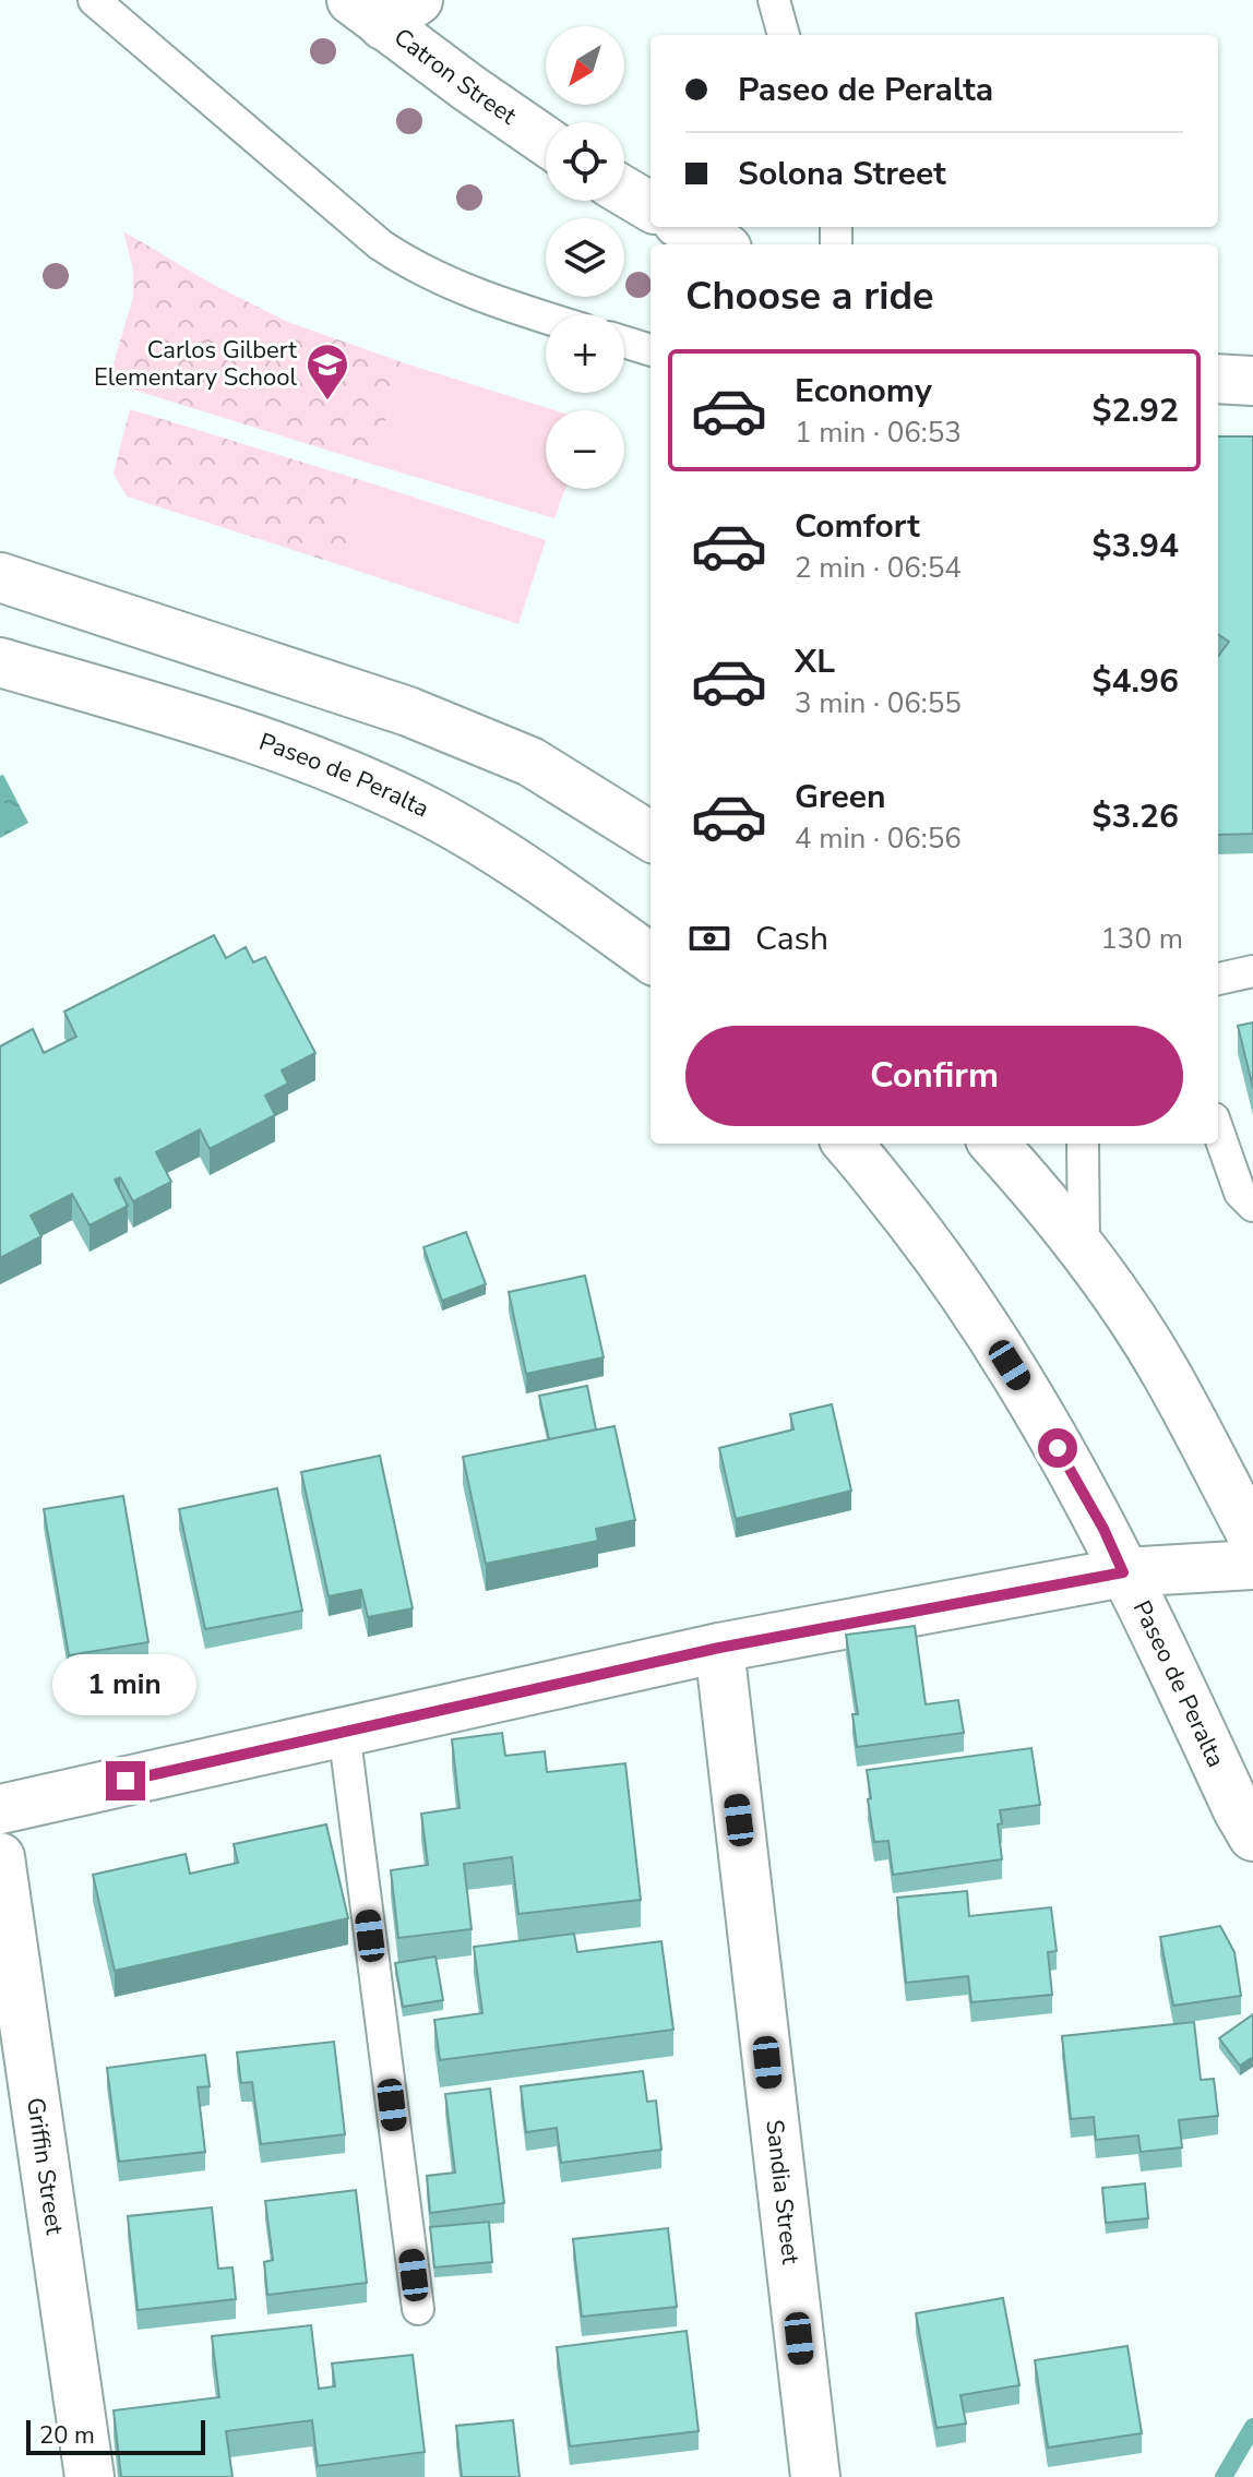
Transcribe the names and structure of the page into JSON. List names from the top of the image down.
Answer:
{
  "streets": {
    "street": [
      "Catron Street",
      "Paseo de Peralta",
      "Griffin Street",
      "Sandia Street"
    ]
  },
  "places": {
    "school or university": ["Carlos Gilbert Elementary School"]
  },
  "scale_bar": "20 m",
  "north": "bottom left",
  "page": {
    "map_buttons": ["+", "−"],
    "banner": ["Paseo de Peralta", "Solona Street"],
    "heading": "Choose a ride",
    "list": [
      {
        "name": "Economy",
        "note": "1 min · 06:53",
        "value": "$2.92"
      },
      {
        "name": "Comfort",
        "note": "2 min · 06:54",
        "value": "$3.94"
      },
      {
        "name": "XL",
        "note": "3 min · 06:55",
        "value": "$4.96"
      },
      {
        "name": "Green",
        "note": "4 min · 06:56",
        "value": "$3.26"
      }
    ],
    "pay": ["Cash", "130 m"],
    "buttons": "Confirm",
    "bubble": "1 min",
    "scale": "20 m"
  }
}
